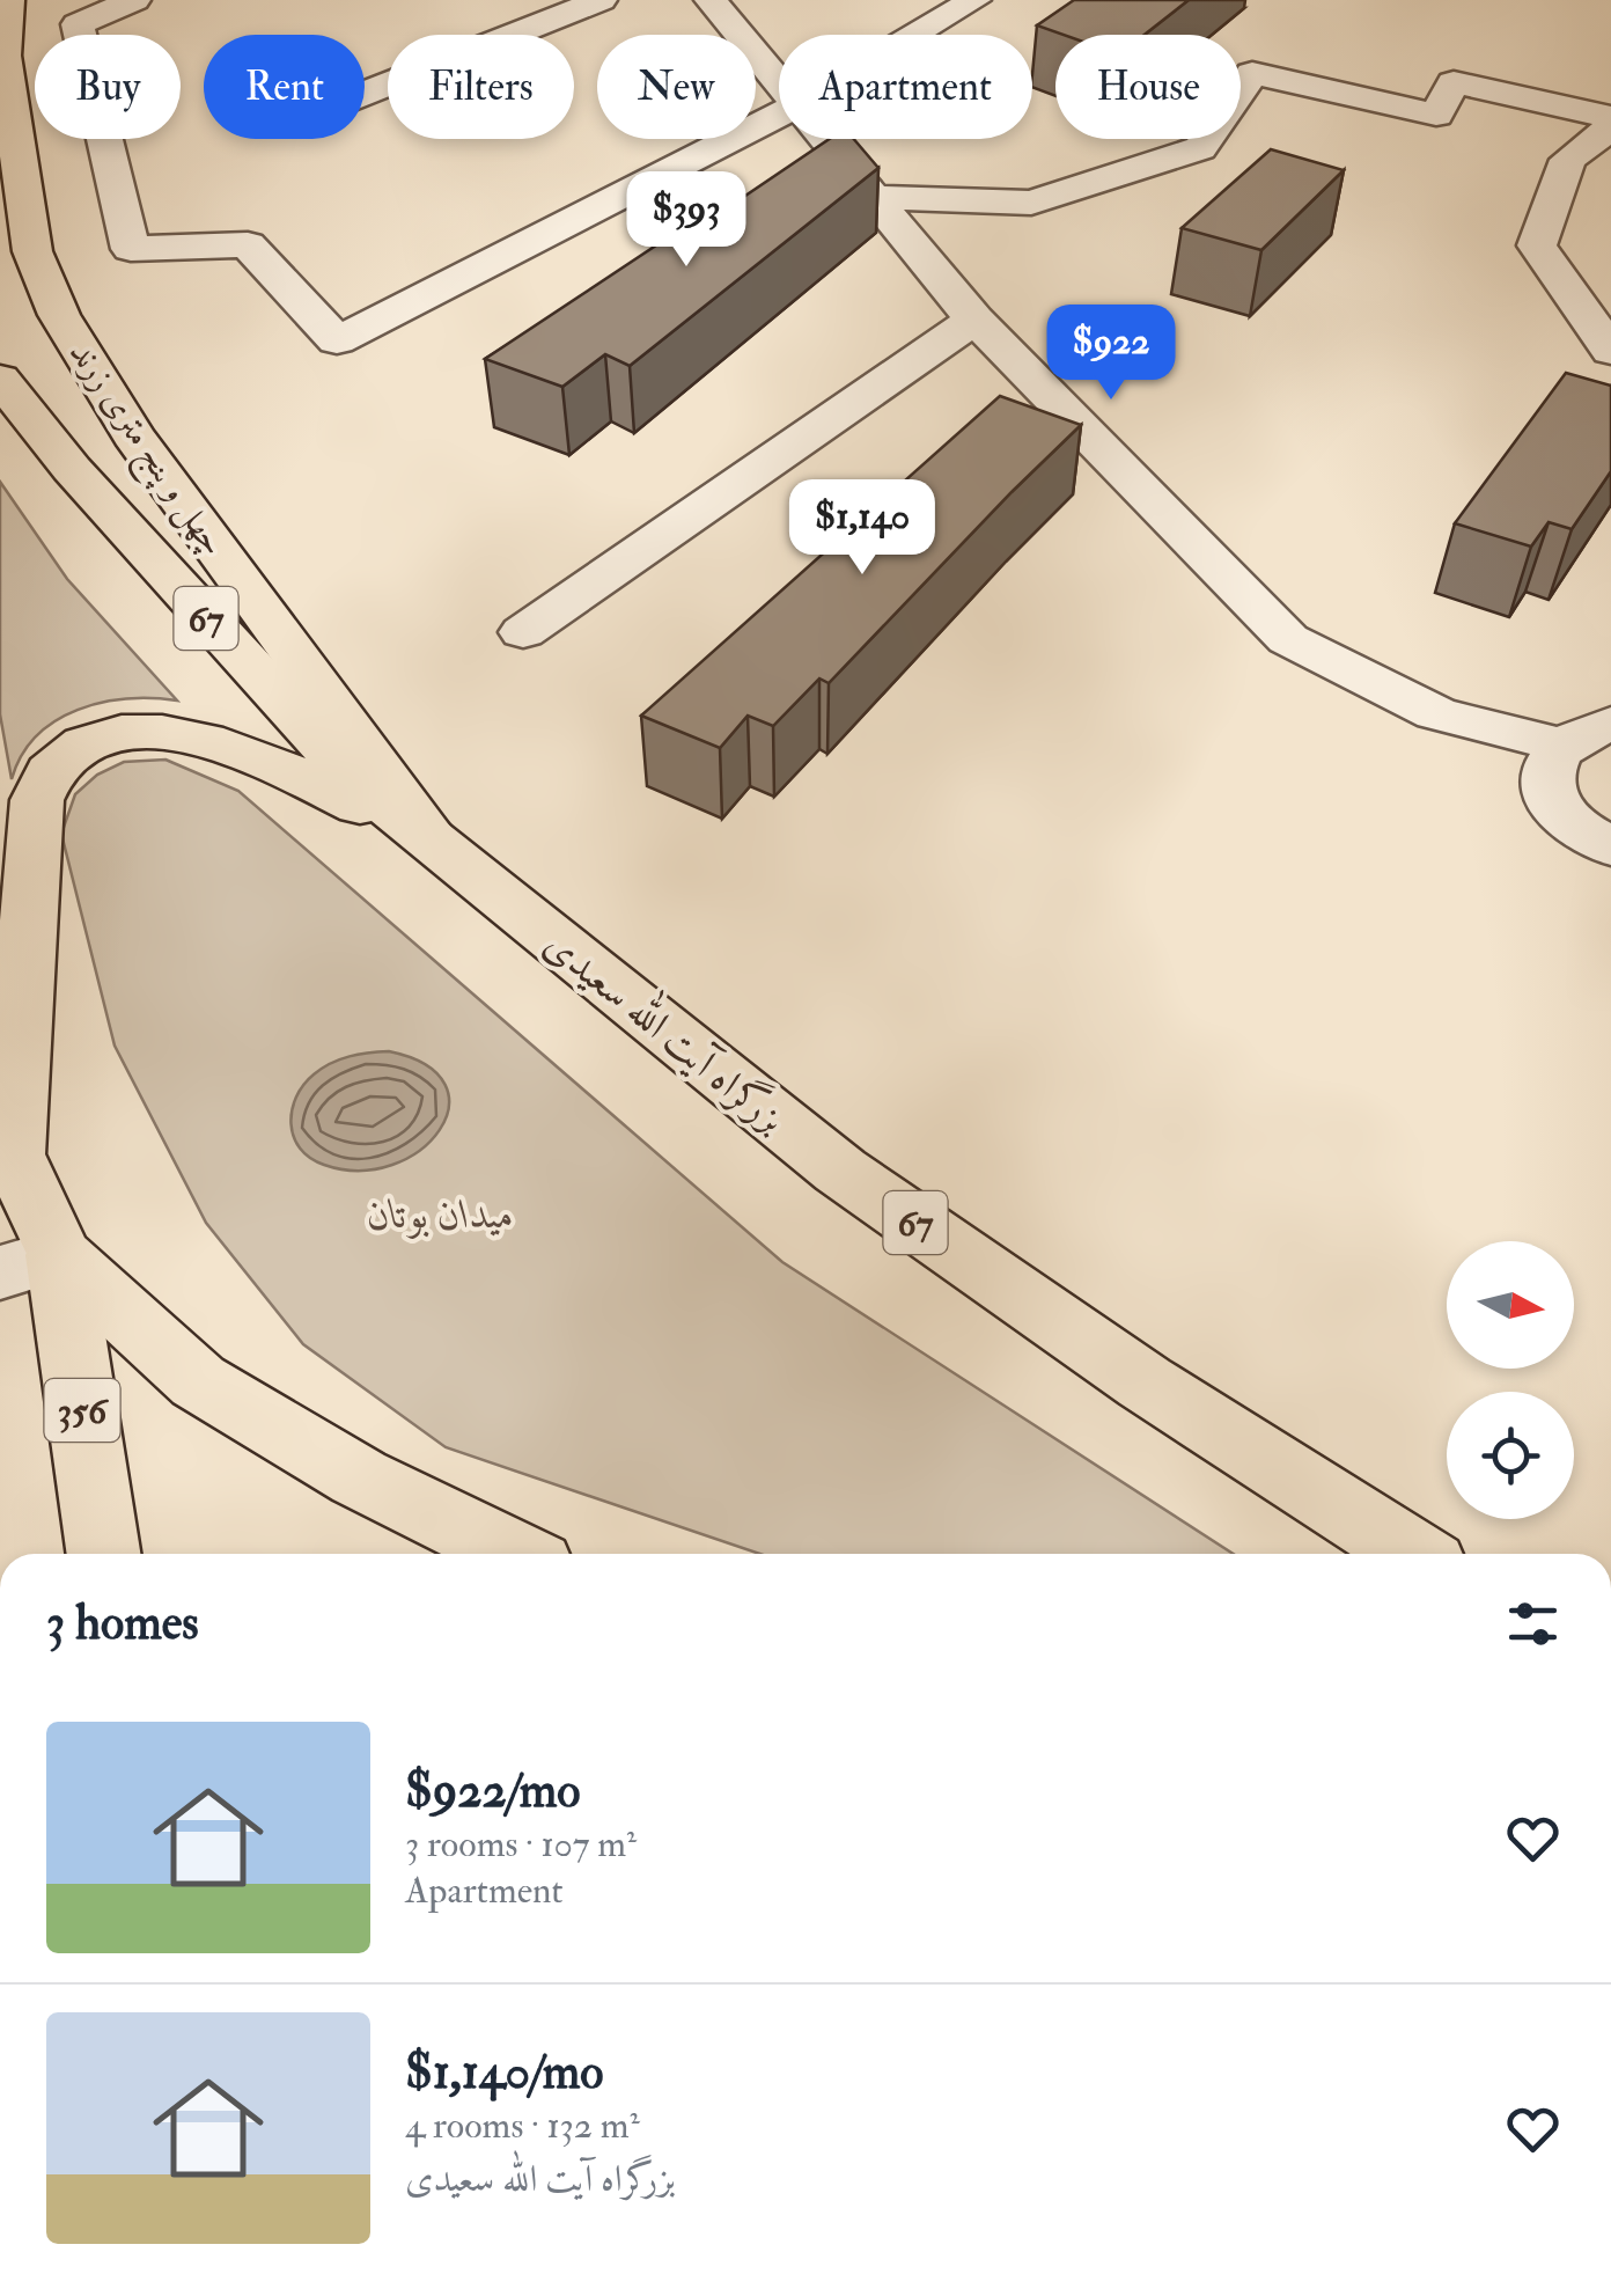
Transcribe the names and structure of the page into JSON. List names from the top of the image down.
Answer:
{
  "streets": {
    "main road": [
      "چهل و پنج متری زرند",
      "67",
      "بزرگراه آیت الله سعیدی",
      "356"
    ]
  },
  "crossings": [
    ["چهل و پنج متری زرند", "بزرگراه آیت الله سعیدی"]
  ],
  "parks": ["میدان بوتان"],
  "north": "right",
  "page": {
    "chip": [
      "Buy",
      "Rent",
      "Filters",
      "New",
      "Apartment",
      "House"
    ],
    "price": ["$393", "$922", "$1,140"],
    "heading": "3 homes",
    "list": [
      {
        "name": "$922/mo",
        "note": "3 rooms · 107 m² · Apartment"
      },
      {
        "name": "$1,140/mo",
        "note": "4 rooms · 132 m² · بزرگراه آیت الله سعیدی"
      }
    ]
  }
}
